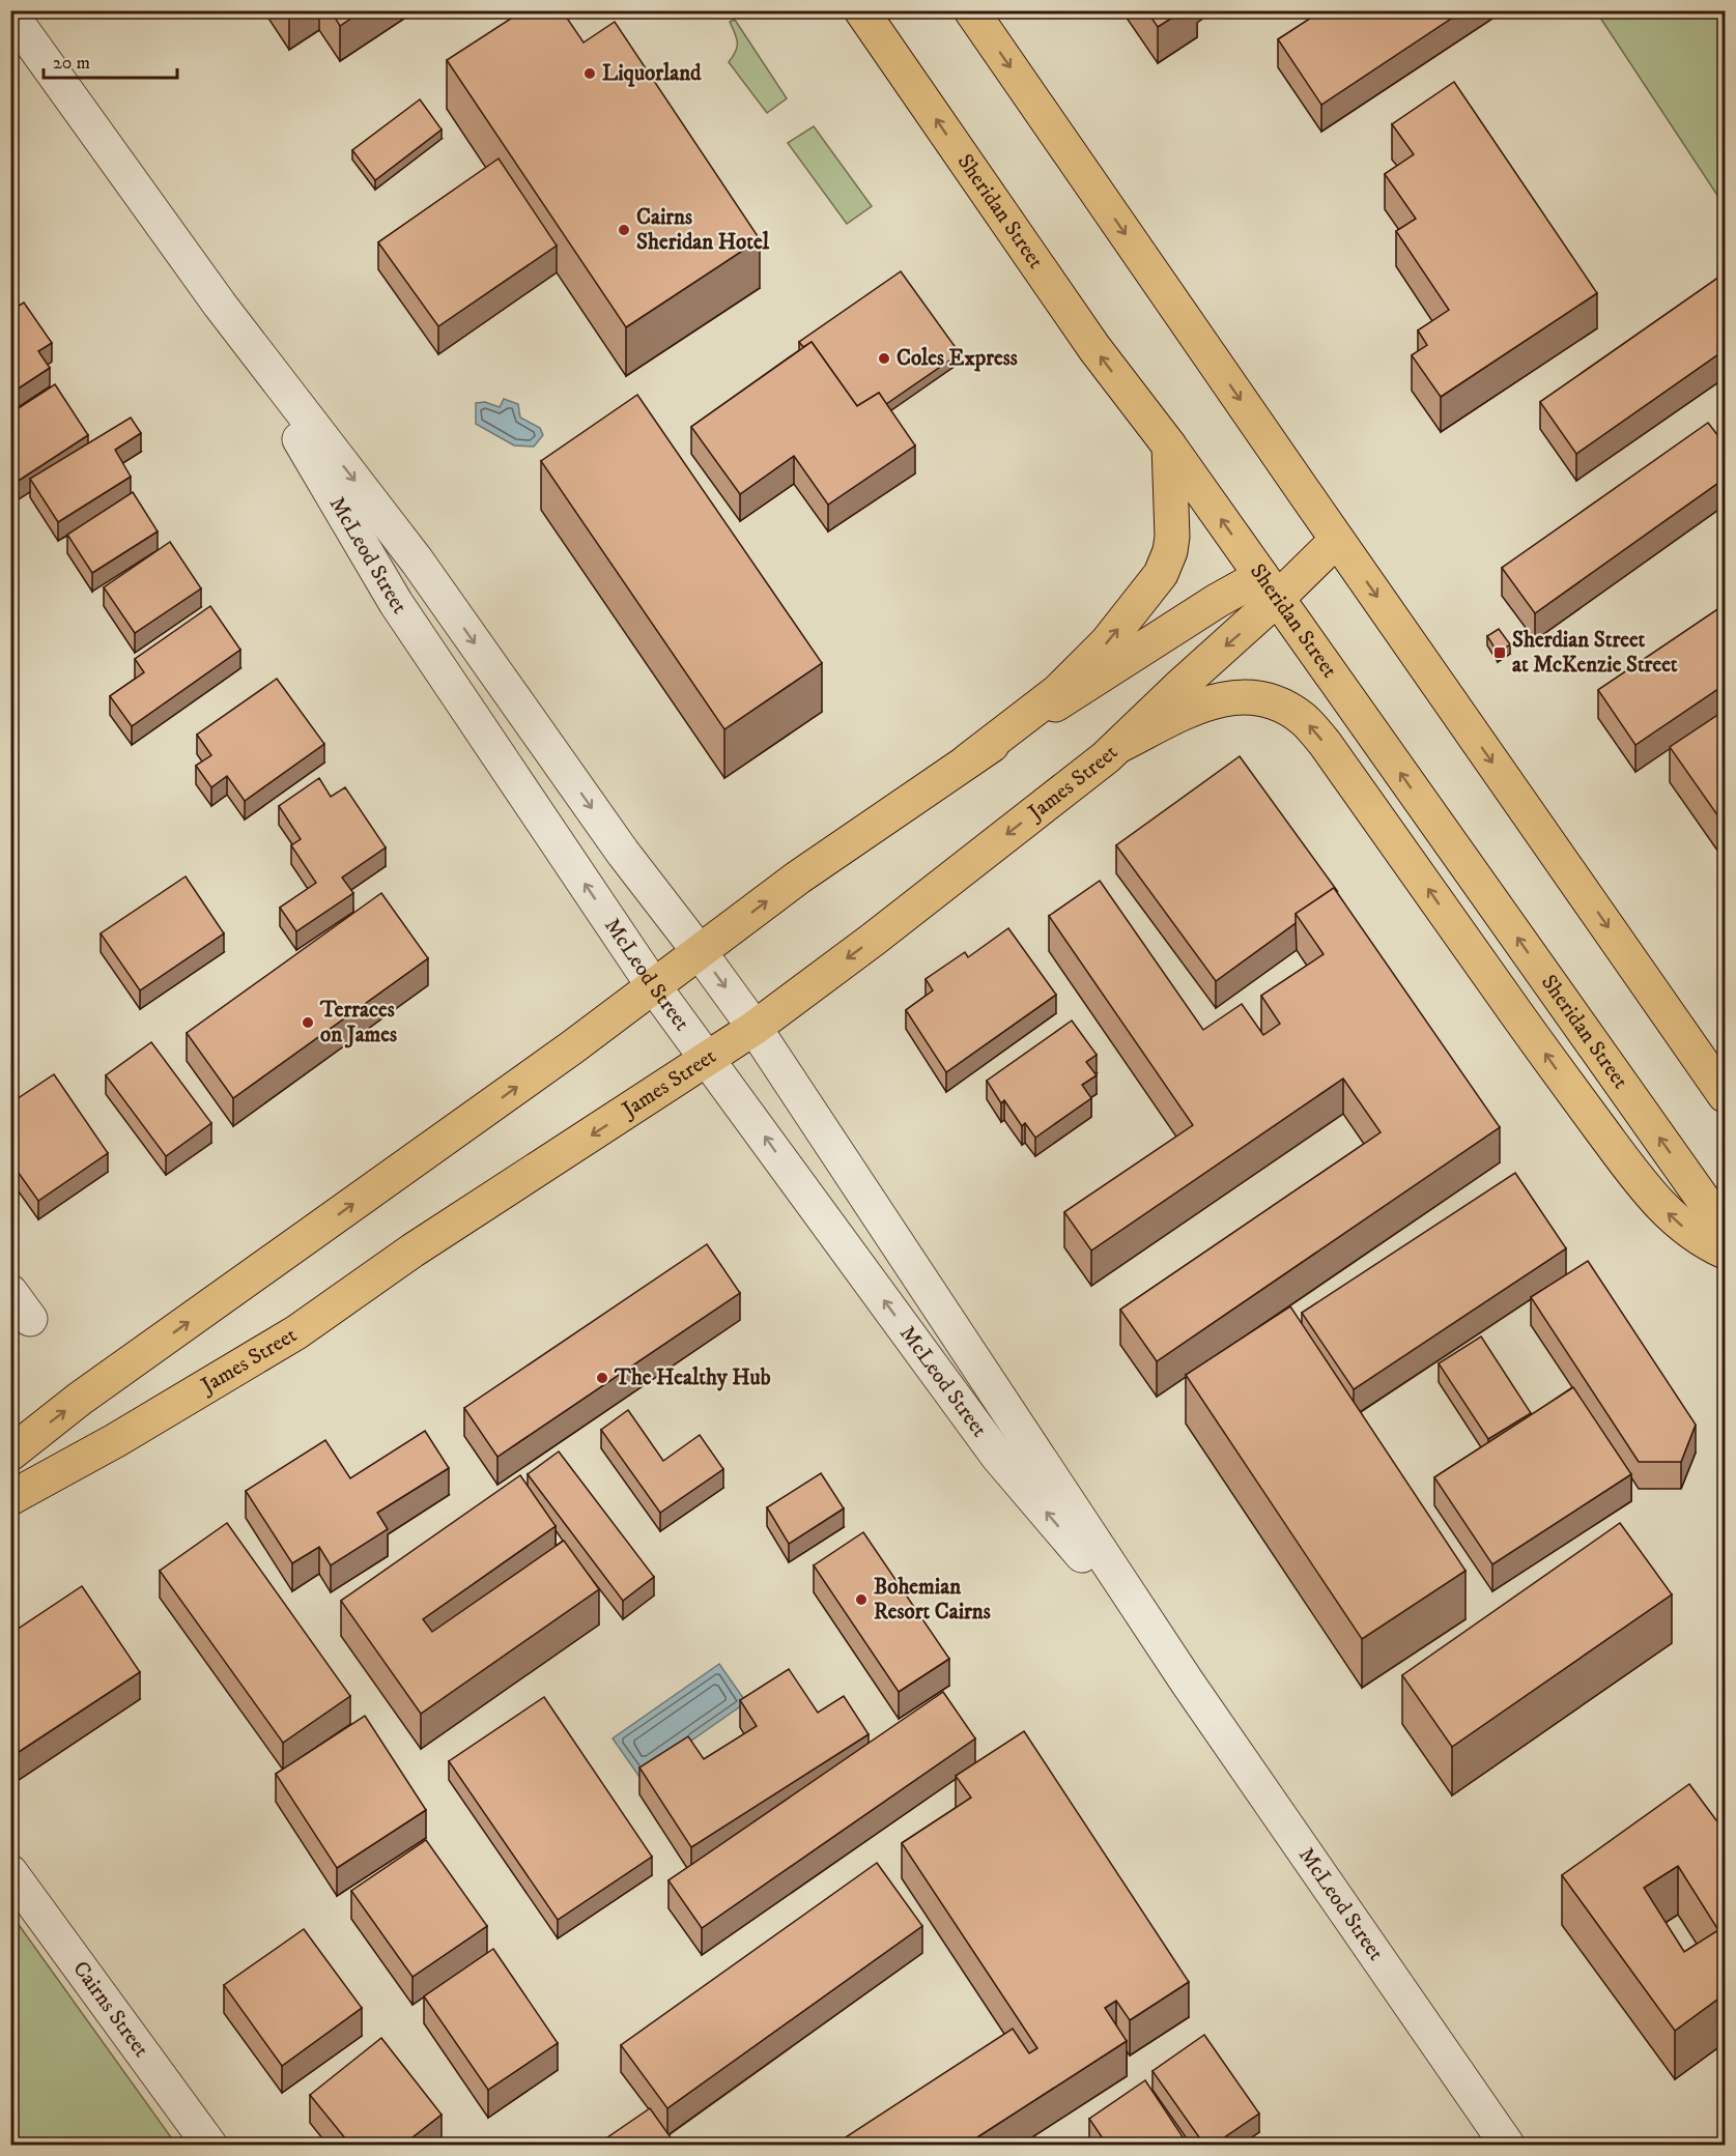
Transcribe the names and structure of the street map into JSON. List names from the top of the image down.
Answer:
{
  "streets": {
    "main road": ["Sheridan Street", "James Street"],
    "street": ["McLeod Street", "Cairns Street"]
  },
  "crossings": [
    ["Sheridan Street", "James Street"],
    ["McLeod Street", "James Street"]
  ],
  "places": {
    "other": [
      "Liquorland",
      "Cairns Sheridan Hotel",
      "Coles Express",
      "Terraces on James",
      "The Healthy Hub",
      "Bohemian Resort Cairns"
    ],
    "transit": ["Sherdian Street at McKenzie Street"]
  },
  "scale_bar": "20 m"
}
